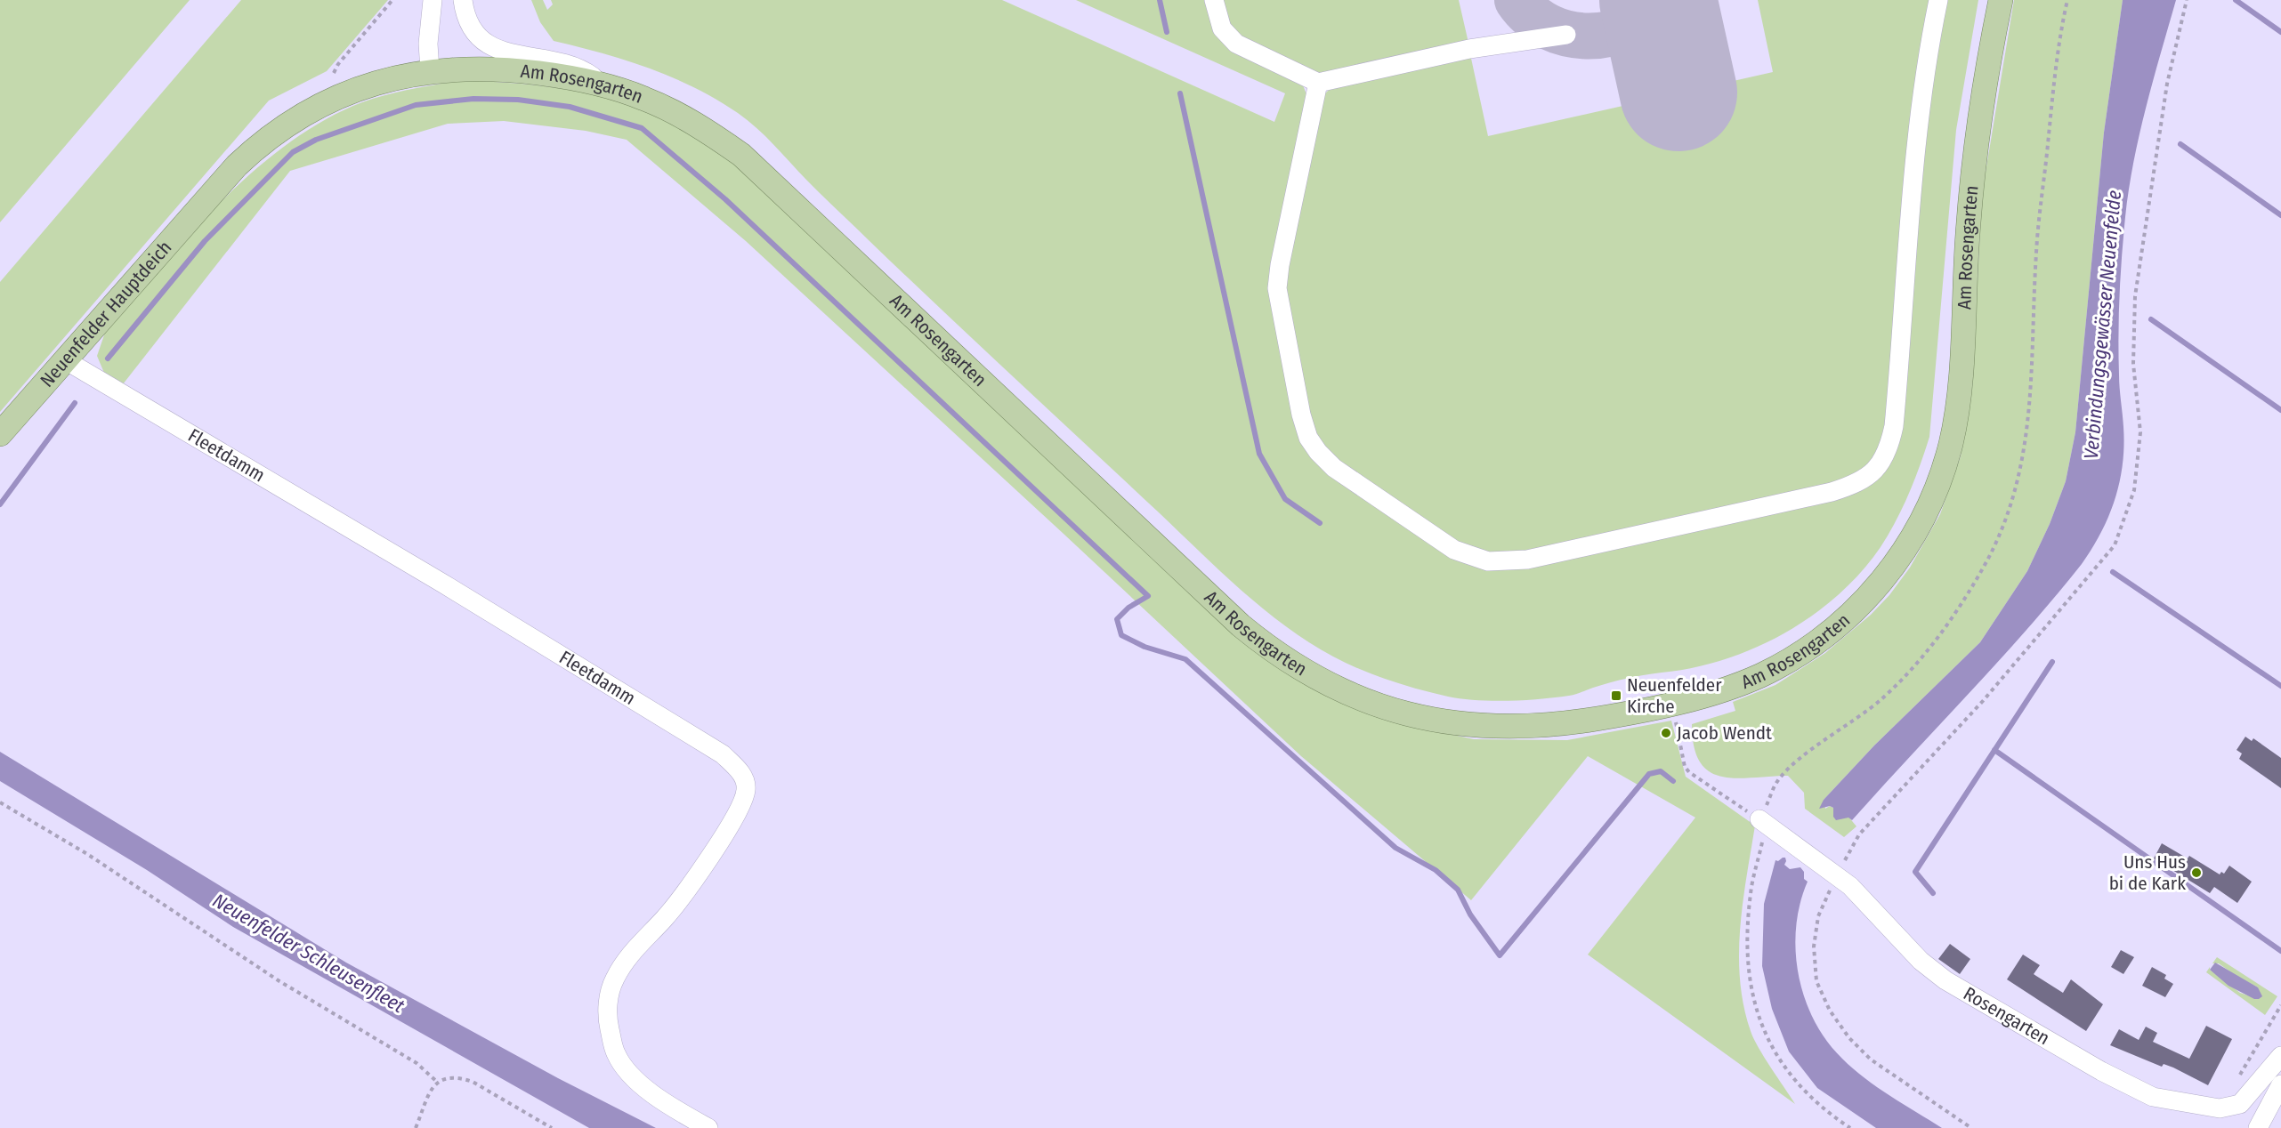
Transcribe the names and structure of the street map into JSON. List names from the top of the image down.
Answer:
{
  "streets": {
    "main road": ["Am Rosengarten", "Neuenfelder Hauptdeich"],
    "street": ["Fleetdamm", "Rosengarten"]
  },
  "crossings": [
    ["Am Rosengarten", "Neuenfelder Hauptdeich"],
    ["Neuenfelder Hauptdeich", "Fleetdamm"]
  ],
  "water": ["Verbindungsgewässer Neuenfelde", "Neuenfelder Schleusenfleet"],
  "places": {
    "transit": ["Neuenfelder Kirche"],
    "other": ["Jacob Wendt", "Uns Hus bi de Kark"]
  }
}
